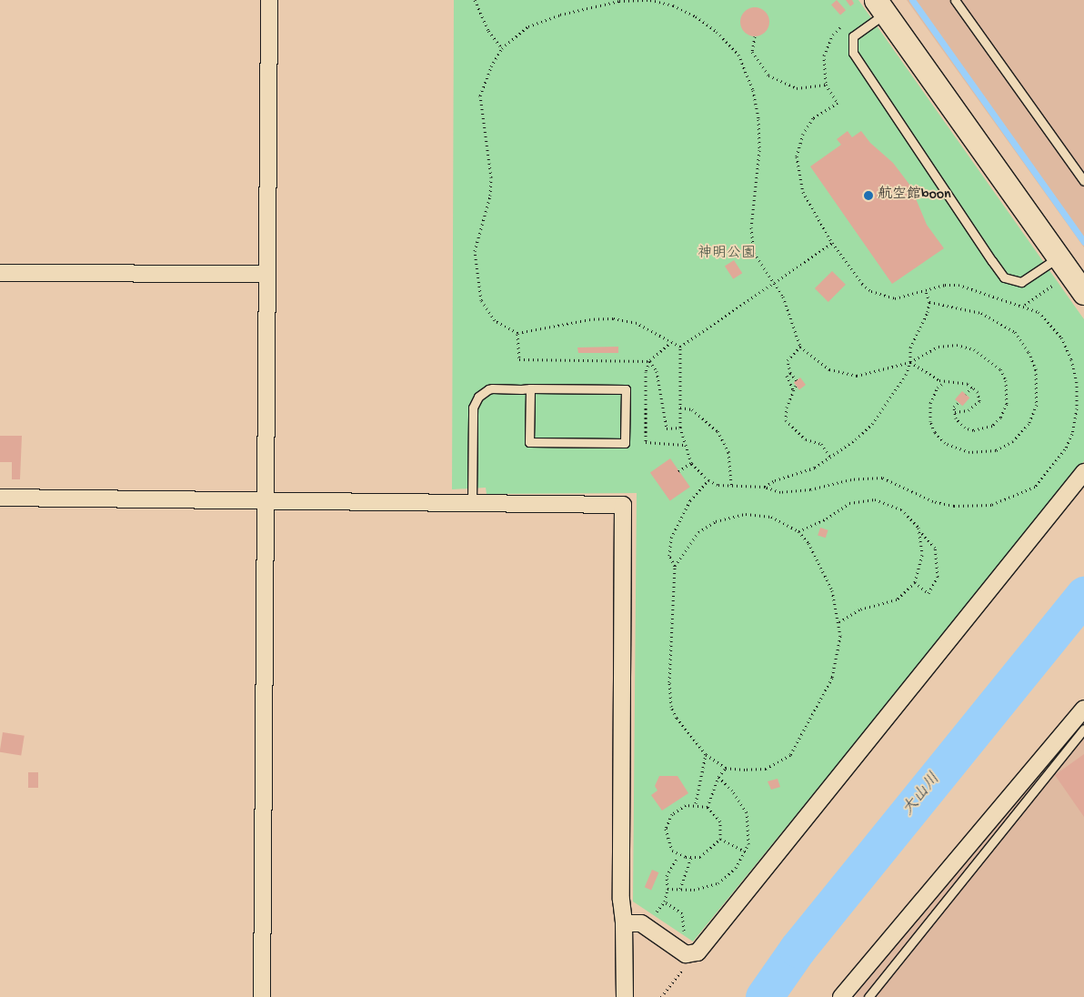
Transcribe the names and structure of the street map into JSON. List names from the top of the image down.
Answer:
{
  "water": ["大山川"],
  "parks": ["神明公園"],
  "places": ["航空館boon"]
}
